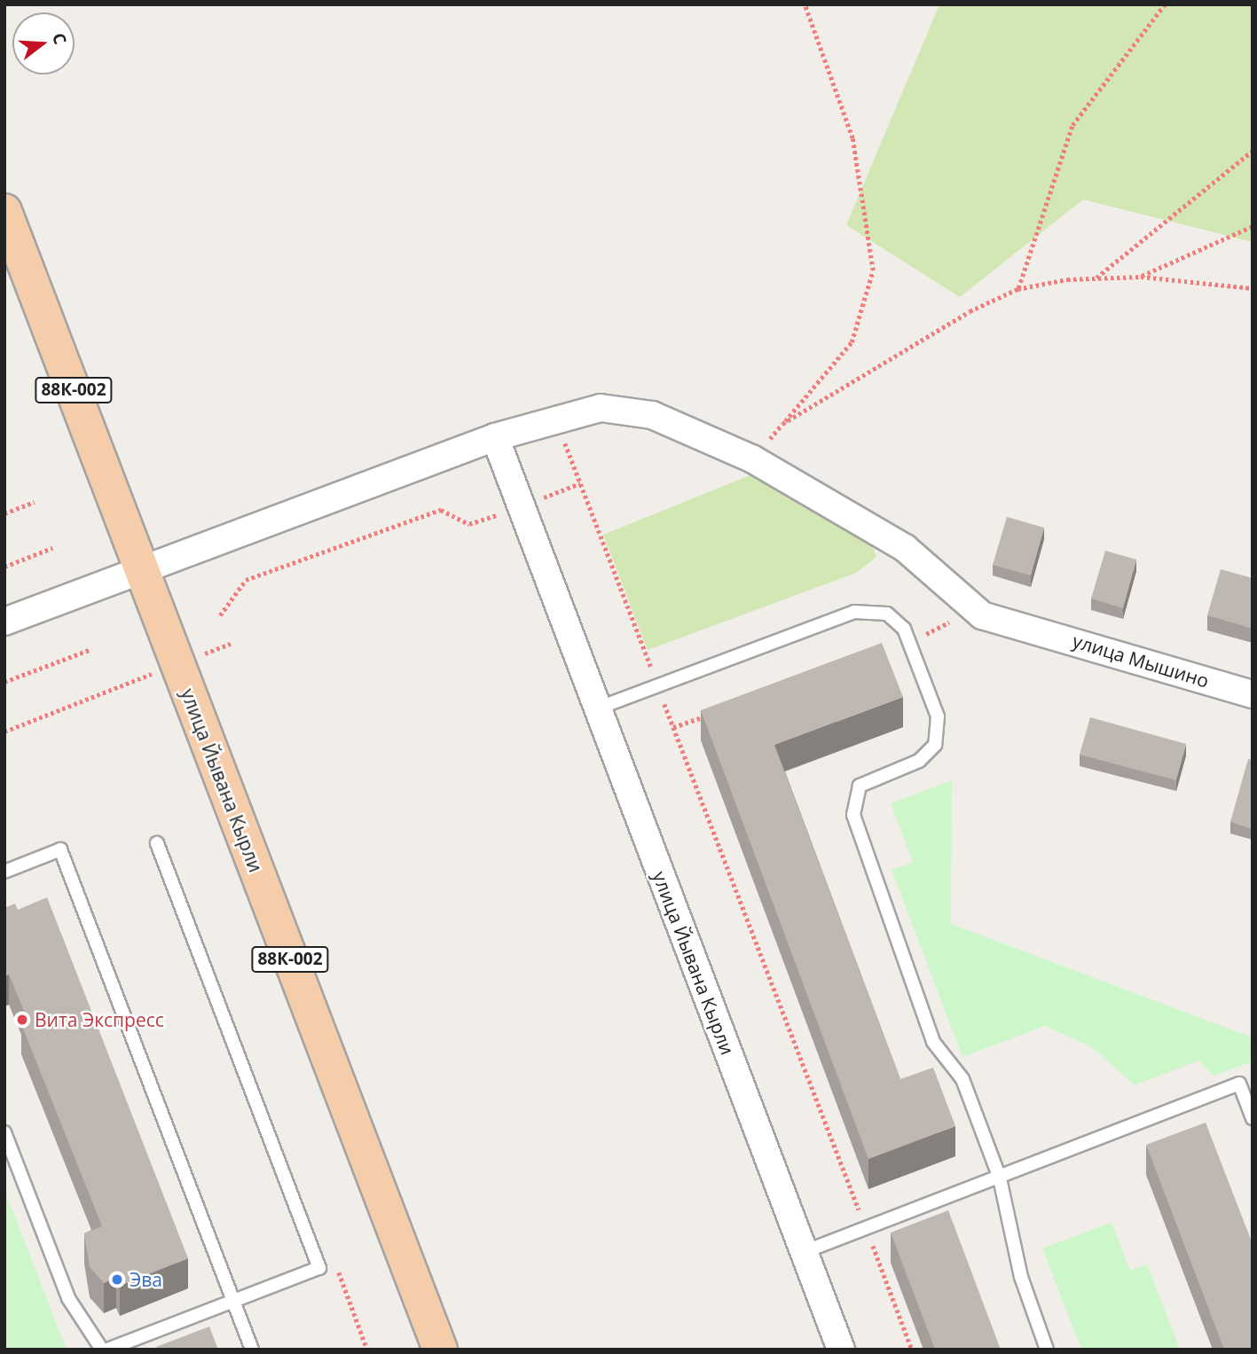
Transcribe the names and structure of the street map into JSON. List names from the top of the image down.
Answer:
{
  "streets": {
    "main road": ["88К-002", "улица Йывана Кырли"],
    "street": ["улица Мышино"]
  },
  "crossings": [
    ["улица Мышино", "улица Йывана Кырли"]
  ],
  "places": ["Вита Экспресс", "Эва"],
  "north": "right"
}
